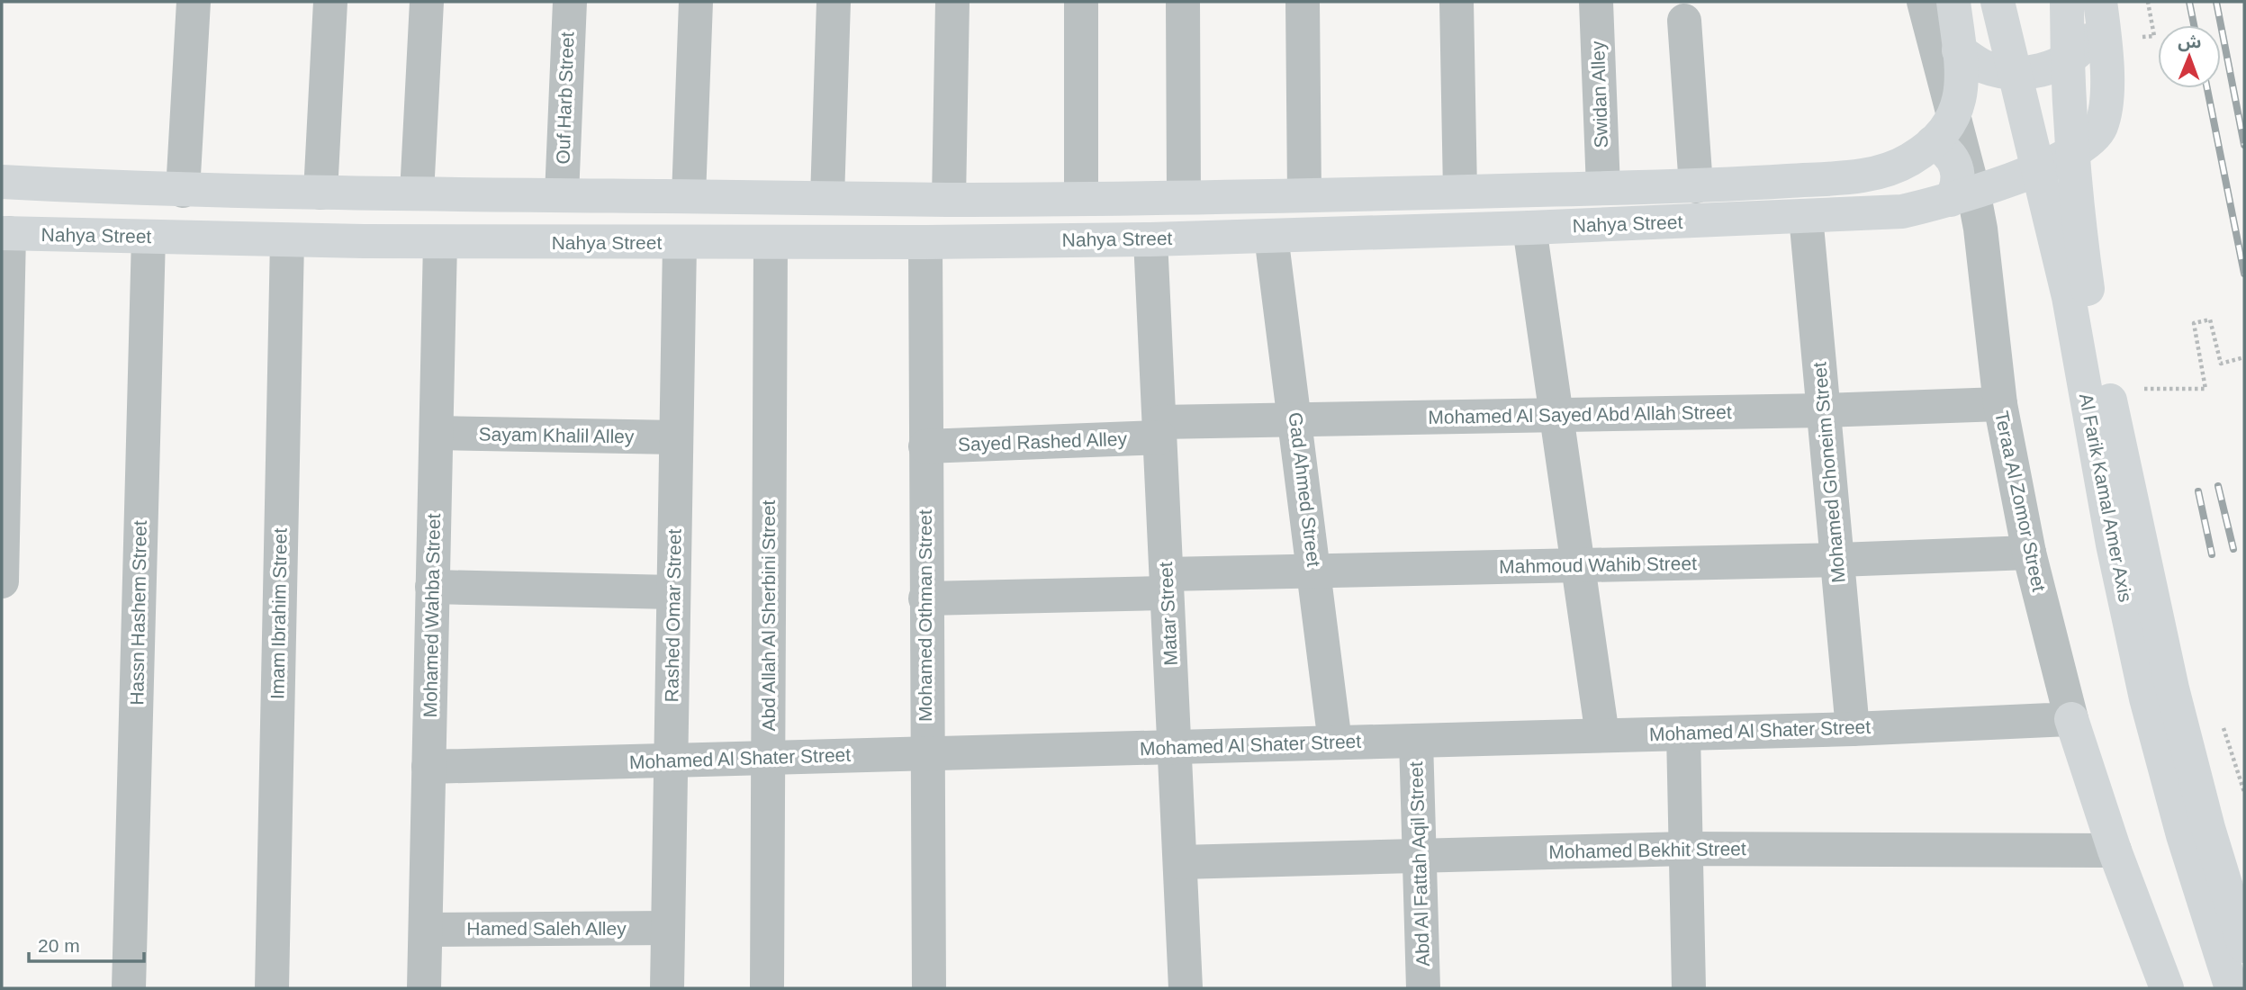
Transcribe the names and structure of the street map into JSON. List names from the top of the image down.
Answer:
{
  "streets": {
    "main road": ["Nahya Street", "Al Farik Kamal Amer Axis", "Teraa Al Zomor Street"],
    "street": [
      "Swidan Alley",
      "Ouf Harb Street",
      "Mohamed Al Sayed Abd Allah Street",
      "Sayam Khalil Alley",
      "Sayed Rashed Alley",
      "Mohamed Ghoneim Street",
      "Gad Ahmed Street",
      "Mahmoud Wahib Street",
      "Hassn Hashem Street",
      "Imam Ibrahim Street",
      "Matar Street",
      "Mohamed Wahba Street",
      "Rashed Omar Street",
      "Abd Allah Al Sherbini Street",
      "Mohamed Othman Street",
      "Mohamed Al Shater Street",
      "Mohamed Bekhit Street",
      "Abd Al Fattah Aqil Street",
      "Hamed Saleh Alley"
    ]
  },
  "crossings": [
    ["Swidan Alley", "Nahya Street"],
    ["Ouf Harb Street", "Nahya Street"],
    ["Nahya Street", "Mohamed Ghoneim Street"],
    ["Nahya Street", "Gad Ahmed Street"],
    ["Nahya Street", "Teraa Al Zomor Street"],
    ["Nahya Street", "Hassn Hashem Street"],
    ["Nahya Street", "Imam Ibrahim Street"],
    ["Nahya Street", "Matar Street"],
    ["Nahya Street", "Mohamed Wahba Street"],
    ["Nahya Street", "Rashed Omar Street"],
    ["Nahya Street", "Abd Allah Al Sherbini Street"],
    ["Nahya Street", "Mohamed Othman Street"],
    ["Mohamed Al Sayed Abd Allah Street", "Sayed Rashed Alley"],
    ["Mohamed Al Sayed Abd Allah Street", "Mohamed Ghoneim Street"],
    ["Mohamed Al Sayed Abd Allah Street", "Gad Ahmed Street"],
    ["Mohamed Al Sayed Abd Allah Street", "Teraa Al Zomor Street"],
    ["Mohamed Al Sayed Abd Allah Street", "Matar Street"],
    ["Sayam Khalil Alley", "Mohamed Wahba Street"],
    ["Sayam Khalil Alley", "Rashed Omar Street"],
    ["Sayed Rashed Alley", "Matar Street"],
    ["Sayed Rashed Alley", "Mohamed Othman Street"],
    ["Mohamed Ghoneim Street", "Mahmoud Wahib Street"],
    ["Mohamed Ghoneim Street", "Mohamed Al Shater Street"],
    ["Gad Ahmed Street", "Mahmoud Wahib Street"],
    ["Gad Ahmed Street", "Mohamed Al Shater Street"],
    ["Teraa Al Zomor Street", "Mahmoud Wahib Street"],
    ["Teraa Al Zomor Street", "Mohamed Al Shater Street"],
    ["Teraa Al Zomor Street", "Mohamed Bekhit Street"],
    ["Mahmoud Wahib Street", "Matar Street"],
    ["Mahmoud Wahib Street", "Mohamed Othman Street"],
    ["Matar Street", "Mohamed Al Shater Street"],
    ["Matar Street", "Mohamed Bekhit Street"],
    ["Mohamed Wahba Street", "Mohamed Al Shater Street"],
    ["Mohamed Wahba Street", "Hamed Saleh Alley"],
    ["Rashed Omar Street", "Mohamed Al Shater Street"],
    ["Rashed Omar Street", "Hamed Saleh Alley"],
    ["Abd Allah Al Sherbini Street", "Mohamed Al Shater Street"],
    ["Mohamed Othman Street", "Mohamed Al Shater Street"],
    ["Mohamed Al Shater Street", "Abd Al Fattah Aqil Street"],
    ["Mohamed Bekhit Street", "Abd Al Fattah Aqil Street"]
  ],
  "scale_bar": "20 m",
  "north": "top"
}
